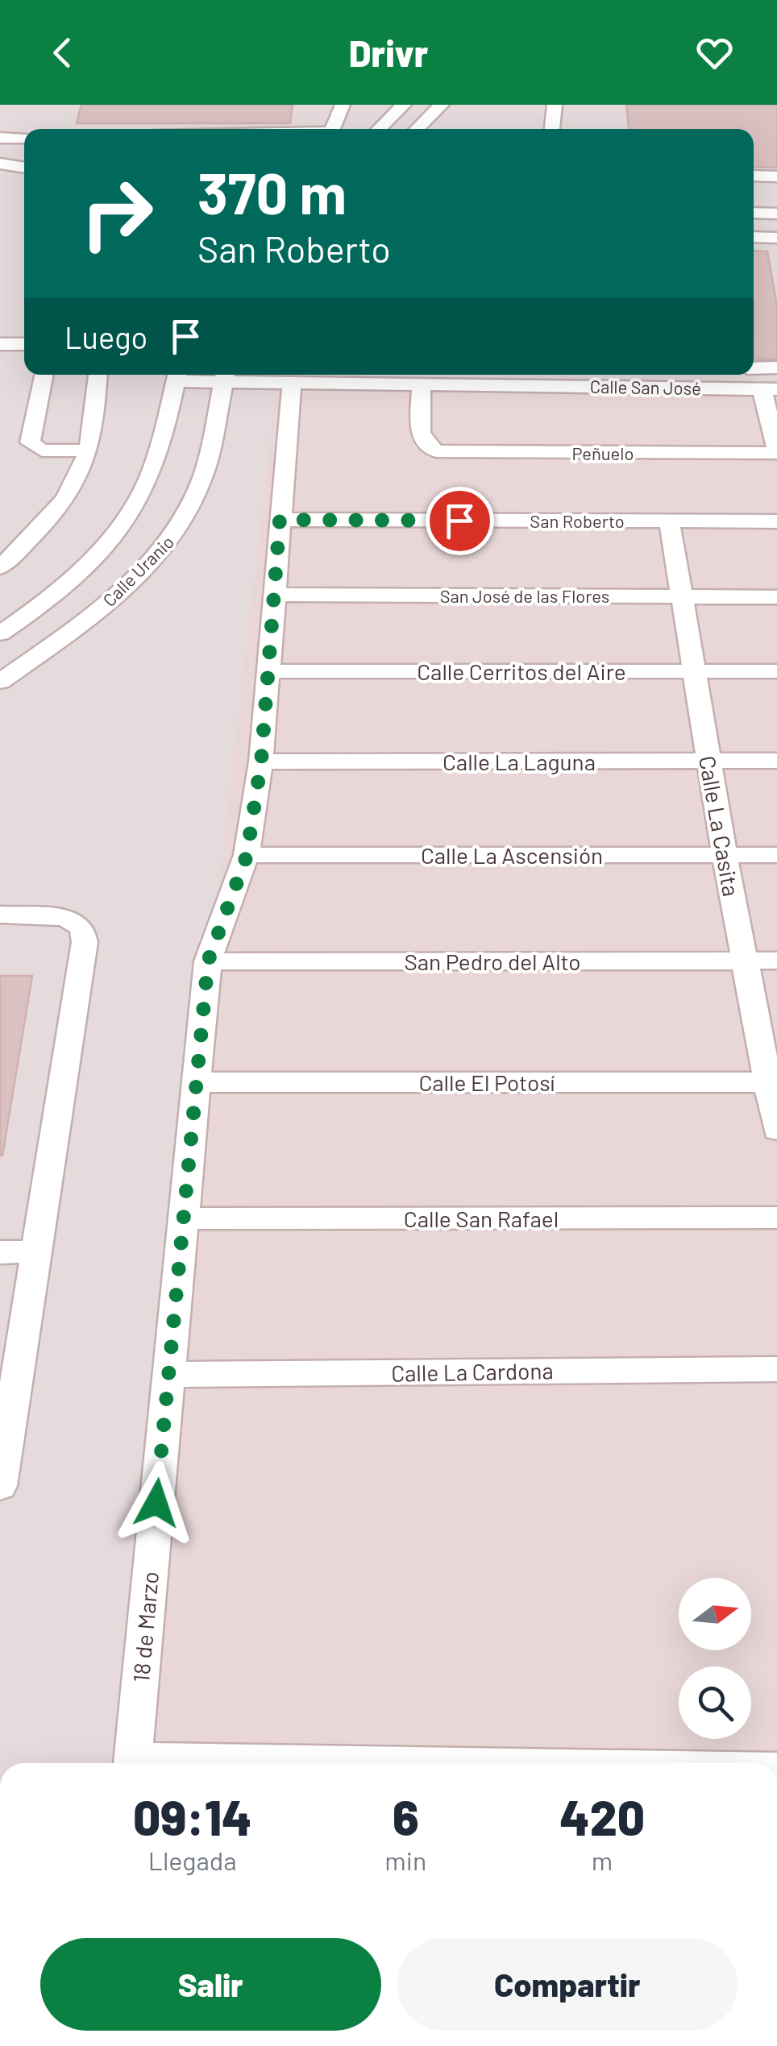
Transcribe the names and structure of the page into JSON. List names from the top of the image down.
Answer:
{
  "streets": {
    "street": [
      "Calle San José",
      "Peñuelo",
      "San Roberto",
      "Calle Uranio",
      "San José de las Flores",
      "Calle Cerritos del Aire",
      "Calle La Laguna",
      "Calle La Casita",
      "Calle La Ascensión",
      "San Pedro del Alto",
      "Calle El Potosí",
      "Calle San Rafael",
      "Calle La Cardona",
      "18 de Marzo"
    ]
  },
  "crossings": [
    ["Calle San José", "Peñuelo"],
    ["Calle San José", "Calle Uranio"],
    ["Calle San José", "18 de Marzo"],
    ["San Roberto", "Calle La Casita"],
    ["San Roberto", "18 de Marzo"],
    ["San José de las Flores", "Calle La Casita"],
    ["San José de las Flores", "18 de Marzo"],
    ["Calle Cerritos del Aire", "Calle La Casita"],
    ["Calle Cerritos del Aire", "18 de Marzo"],
    ["Calle La Laguna", "Calle La Casita"],
    ["Calle La Laguna", "18 de Marzo"],
    ["Calle La Casita", "Calle La Ascensión"],
    ["Calle La Casita", "San Pedro del Alto"],
    ["Calle La Casita", "Calle El Potosí"],
    ["Calle La Ascensión", "18 de Marzo"],
    ["San Pedro del Alto", "18 de Marzo"],
    ["Calle El Potosí", "18 de Marzo"],
    ["Calle San Rafael", "18 de Marzo"],
    ["Calle La Cardona", "18 de Marzo"]
  ],
  "north": "right",
  "page": {
    "header": "Drivr",
    "turn": ["370 m", "San Roberto"],
    "then": "Luego",
    "eta": [
      "09:14",
      "Llegada",
      "6",
      "min",
      "420",
      "m"
    ],
    "buttons": ["Salir", "Compartir"]
  }
}
